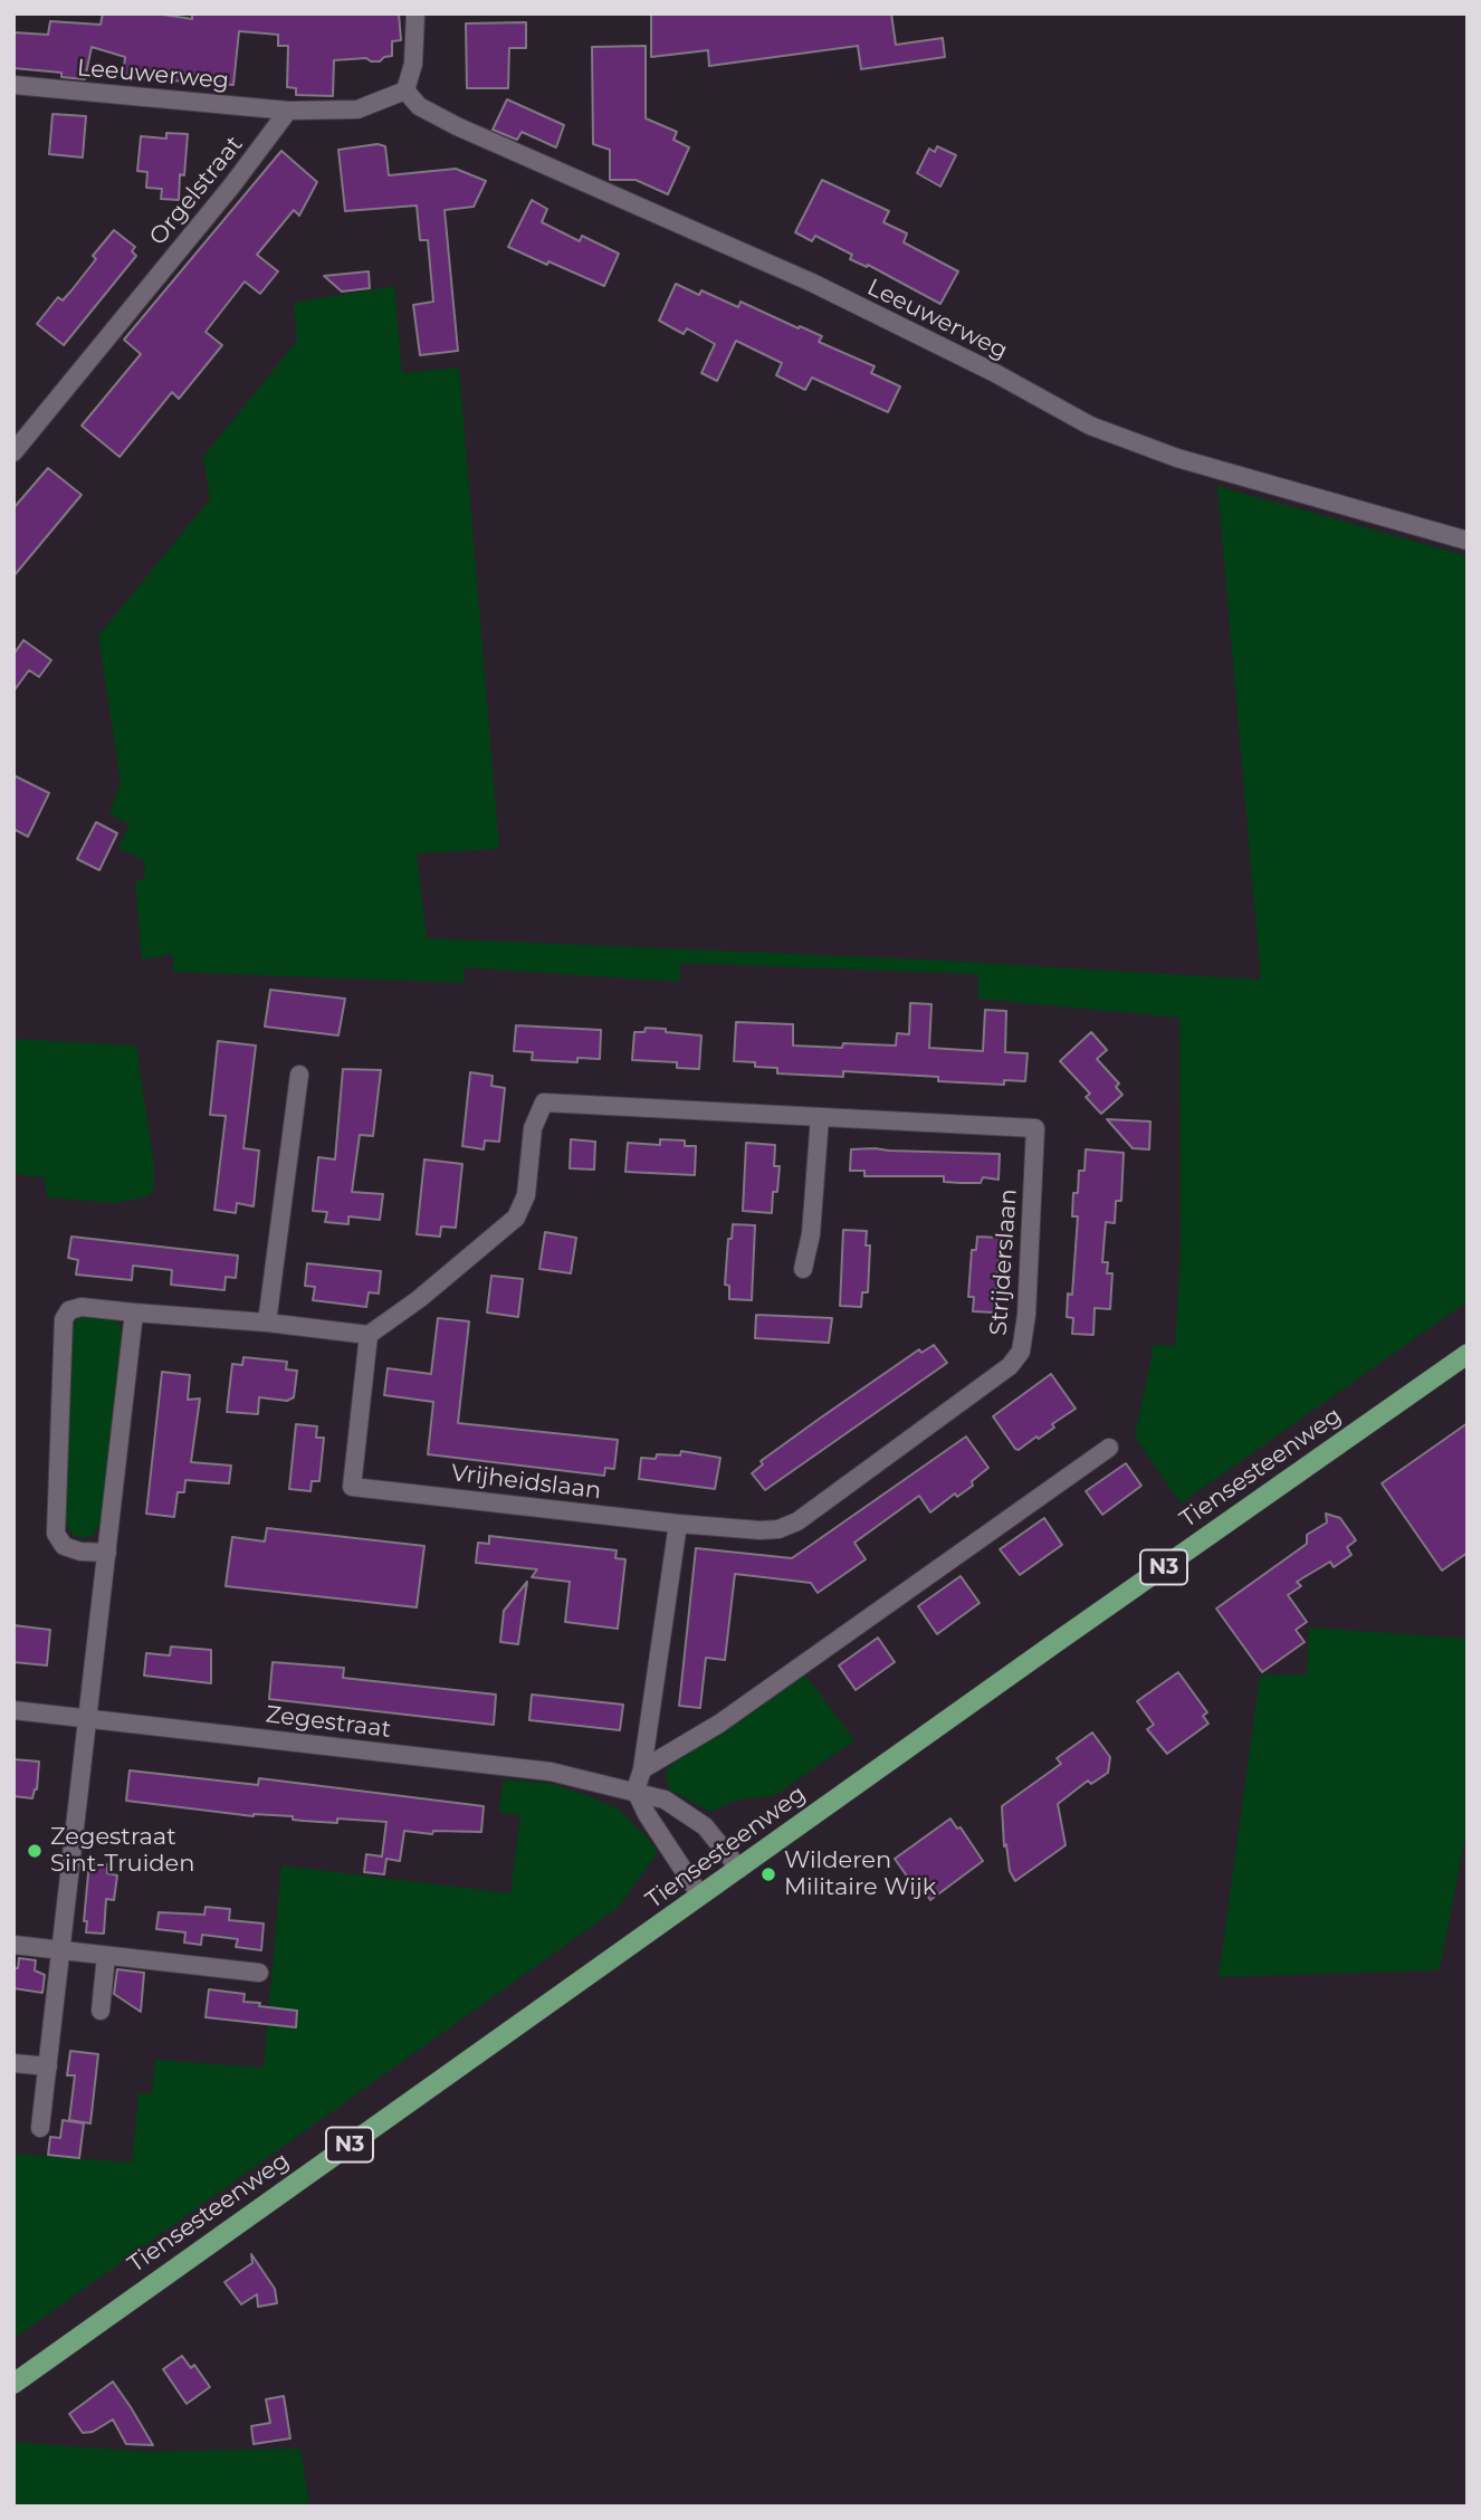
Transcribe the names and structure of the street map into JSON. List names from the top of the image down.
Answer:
{
  "streets": {
    "main road": ["Tiensesteenweg", "N3"],
    "street": [
      "Leeuwerweg",
      "Orgelstraat",
      "Strijderslaan",
      "Vrijheidslaan",
      "Zegestraat"
    ]
  },
  "crossings": [
    ["Leeuwerweg", "Orgelstraat"],
    ["Strijderslaan", "Vrijheidslaan"],
    ["Tiensesteenweg", "Zegestraat"]
  ],
  "places": ["Zegestraat Sint-Truiden", "Wilderen Militaire Wijk"]
}
